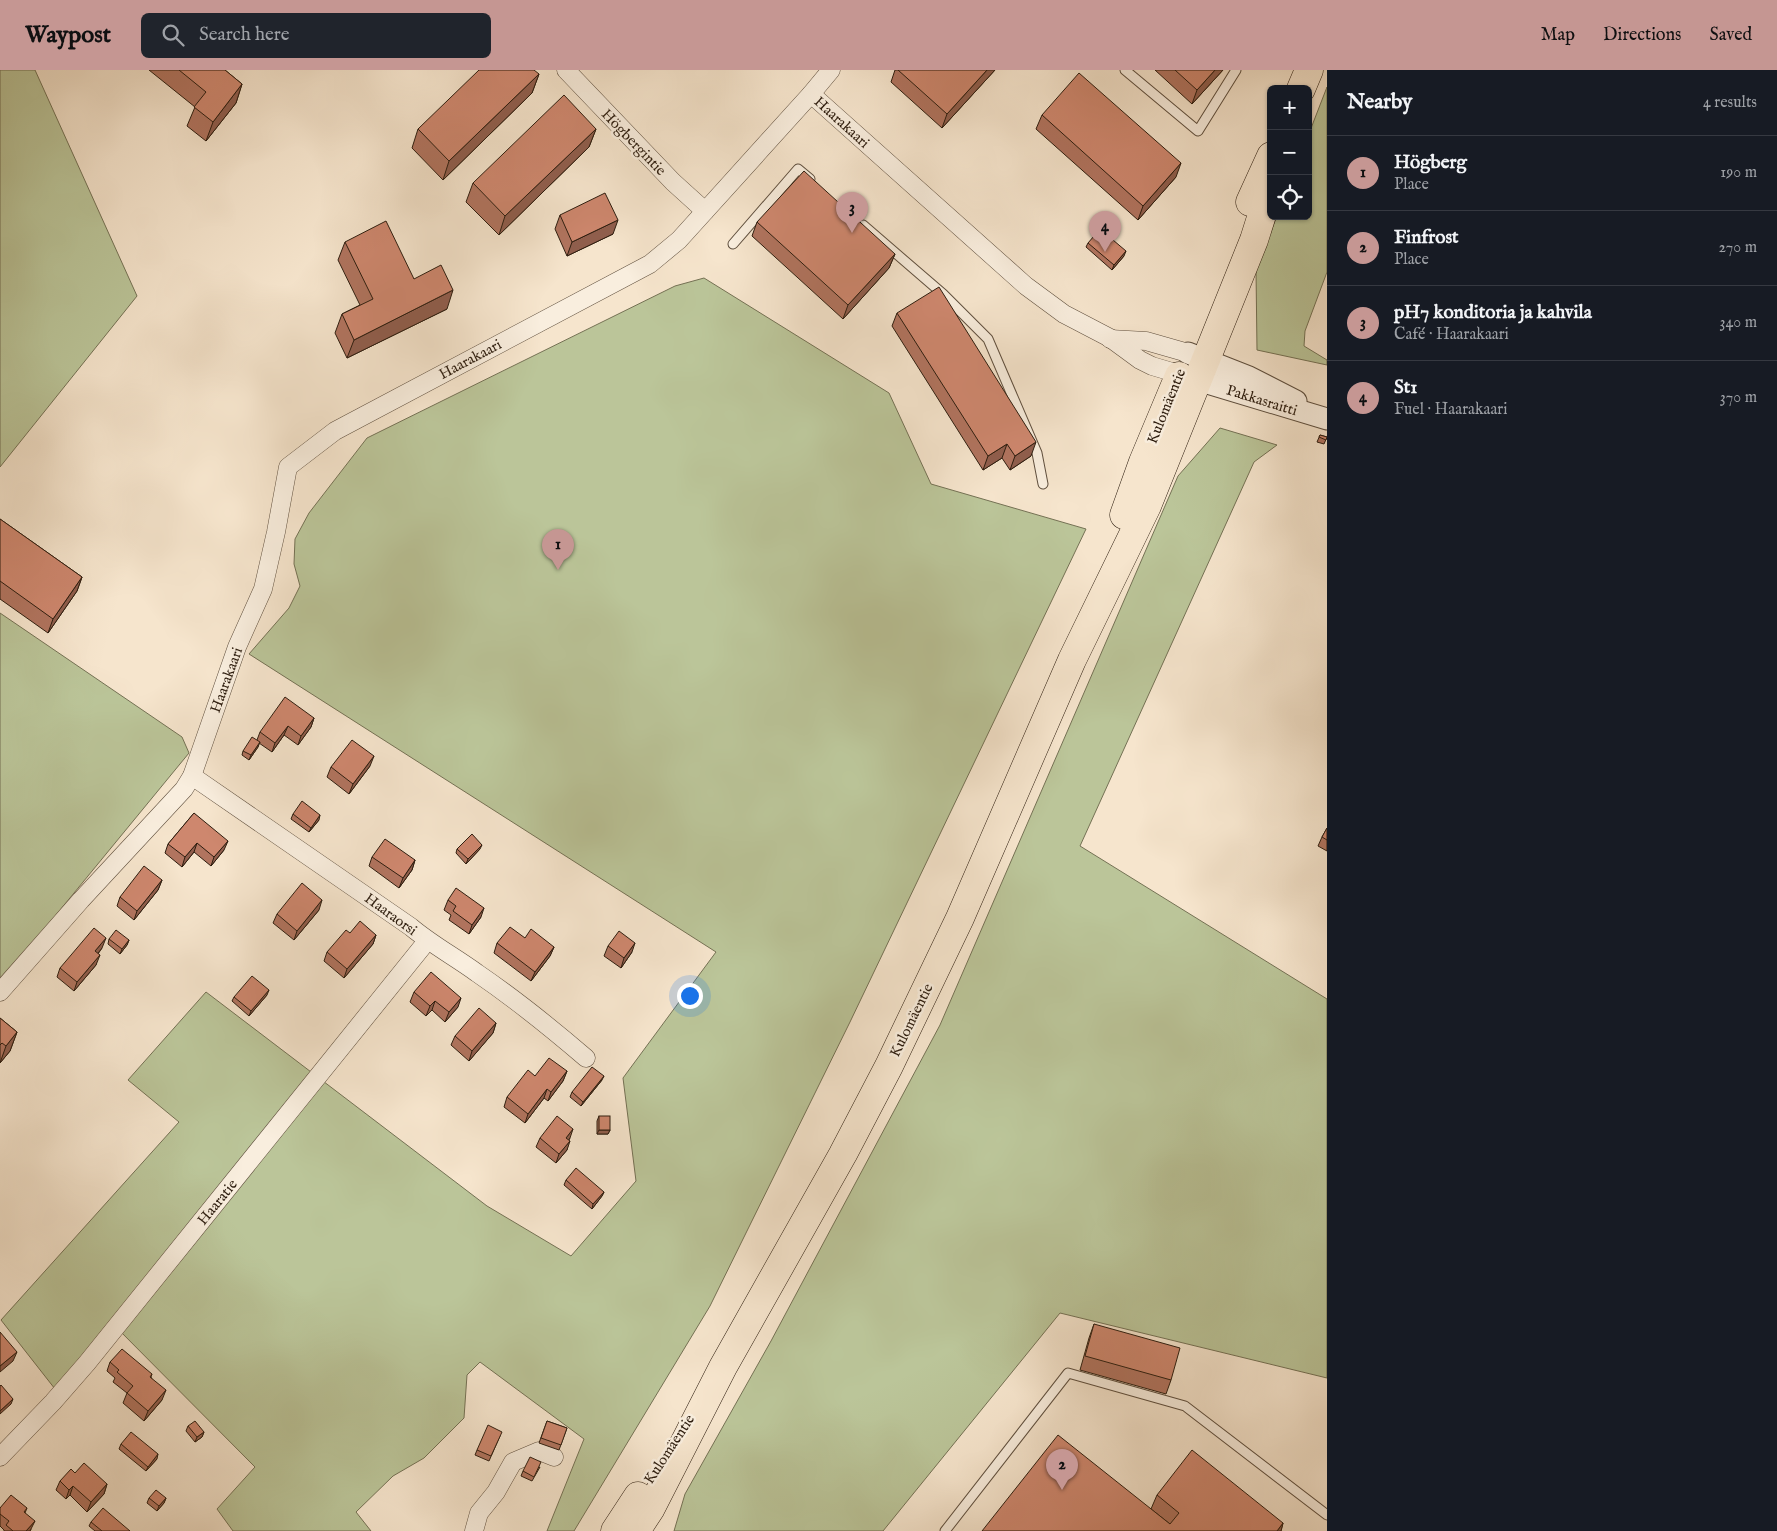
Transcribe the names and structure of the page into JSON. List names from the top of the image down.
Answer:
{
  "streets": {
    "main road": ["Kulomäentie"],
    "street": [
      "Haarakaari",
      "Högbergintie",
      "Pakkasraitti",
      "Haaraorsi",
      "Haaratie"
    ]
  },
  "crossings": [
    ["Haarakaari", "Högbergintie"],
    ["Haarakaari", "Pakkasraitti"],
    ["Haarakaari", "Kulomäentie"],
    ["Haarakaari", "Haaraorsi"],
    ["Pakkasraitti", "Kulomäentie"],
    ["Haaraorsi", "Haaratie"]
  ],
  "page": {
    "header": "Waypost",
    "search": "Search here",
    "nav": ["Map", "Directions", "Saved"],
    "heading": ["Nearby", "4 results"],
    "map_buttons": ["+", "−"],
    "list": [
      {
        "mark": "1",
        "name": "Högberg",
        "note": "Place",
        "value": "190 m"
      },
      {
        "mark": "2",
        "name": "Finfrost",
        "note": "Place",
        "value": "270 m"
      },
      {
        "mark": "3",
        "name": "pH7 konditoria ja kahvila",
        "note": "Café · Haarakaari",
        "value": "340 m"
      },
      {
        "mark": "4",
        "name": "St1",
        "note": "Fuel · Haarakaari",
        "value": "370 m"
      }
    ],
    "pins": [
      "3",
      "4",
      "1",
      "2"
    ]
  }
}
